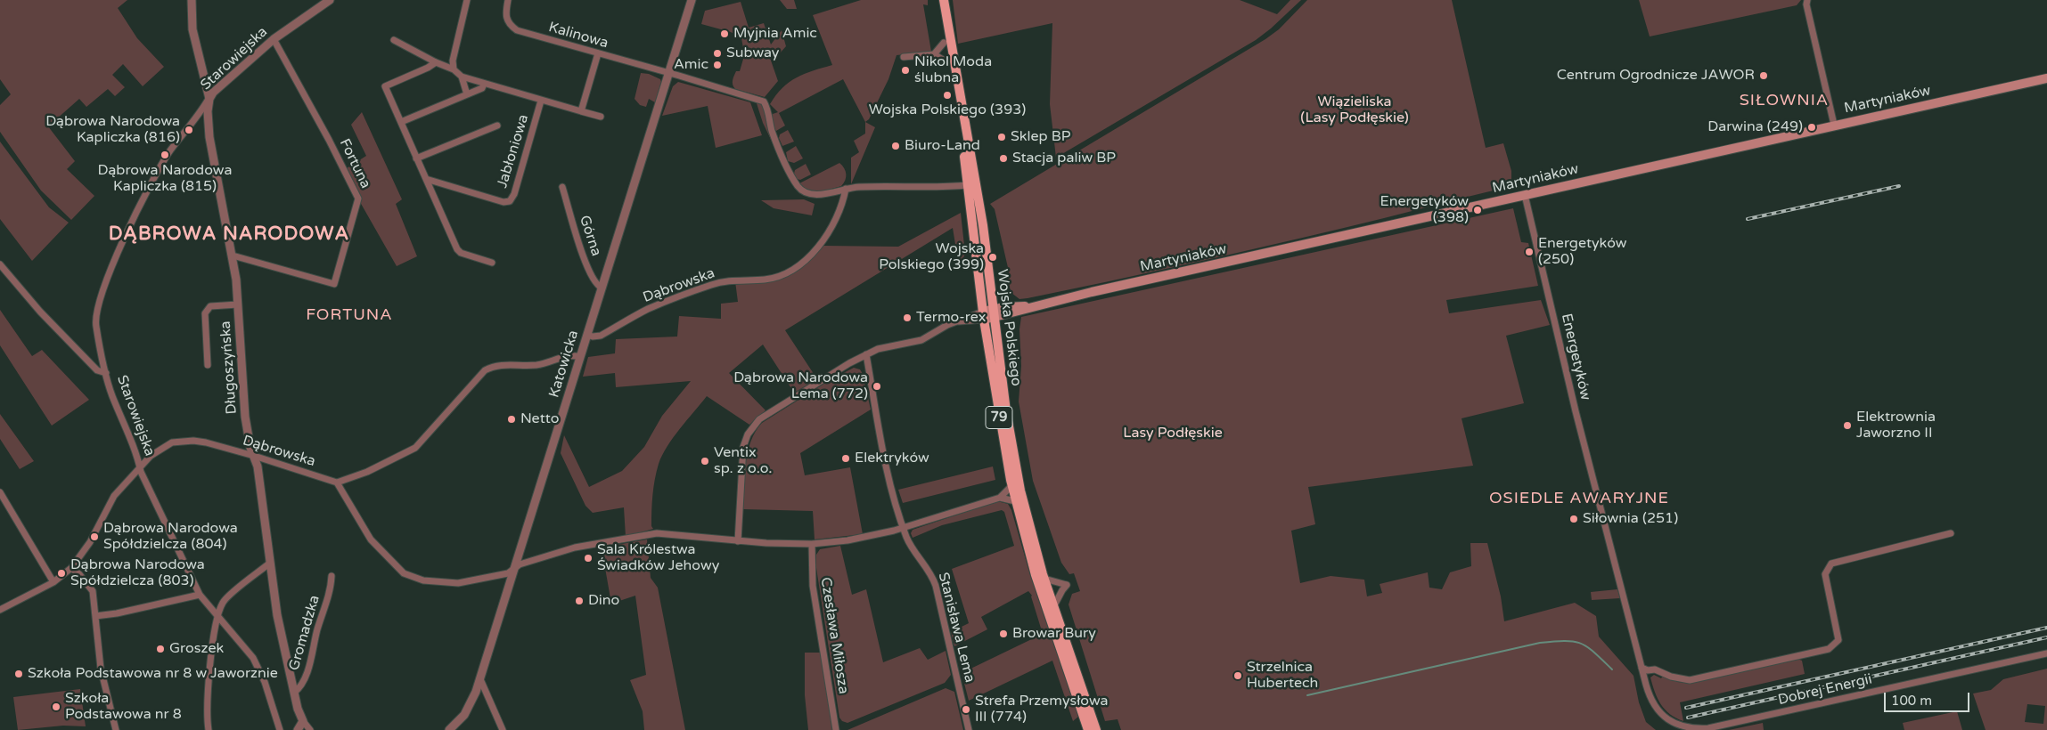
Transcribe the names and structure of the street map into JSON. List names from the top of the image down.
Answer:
{
  "streets": {
    "main road": ["Martyniaków", "Wojska Polskiego", "79"],
    "street": [
      "Kalinowa",
      "Starowiejska",
      "Jabłoniowa",
      "Fortuna",
      "Górna",
      "Dąbrowska",
      "Energetyków",
      "Katowicka",
      "Długoszyńska",
      "Stanisława Lema",
      "Gromadzka",
      "Czesława Miłosza",
      "Dobrej Energii"
    ]
  },
  "crossings": [
    ["Kalinowa", "Dąbrowska"],
    ["Kalinowa", "Katowicka"],
    ["Starowiejska", "Fortuna"],
    ["Starowiejska", "Dąbrowska"],
    ["Starowiejska", "Długoszyńska"],
    ["Martyniaków", "Wojska Polskiego"],
    ["Martyniaków", "Energetyków"],
    ["Fortuna", "Długoszyńska"],
    ["Górna", "Katowicka"],
    ["Dąbrowska", "Katowicka"],
    ["Dąbrowska", "Długoszyńska"],
    ["Energetyków", "Dobrej Energii"],
    ["Długoszyńska", "Gromadzka"]
  ],
  "districts": [
    "SIŁOWNIA",
    "DĄBROWA NARODOWA",
    "FORTUNA",
    "OSIEDLE AWARYJNE"
  ],
  "parks": ["Wiązieliska (Lasy Podłęskie)", "Lasy Podłęskie"],
  "places": [
    "Myjnia Amic",
    "Subway",
    "Amic",
    "Nikol Moda ślubna",
    "Centrum Ogrodnicze JAWOR",
    "Wojska Polskiego (393)",
    "Darwina (249)",
    "Dąbrowa Narodowa Kapliczka (816)",
    "Sklep BP",
    "Biuro-Land",
    "Dąbrowa Narodowa Kapliczka (815)",
    "Stacja paliw BP",
    "Energetyków (398)",
    "Energetyków (250)",
    "Wojska Polskiego (399)",
    "Termo-rex",
    "Dąbrowa Narodowa Lema (772)",
    "Netto",
    "Elektrownia Jaworzno II",
    "Elektryków",
    "Ventix sp. z o.o.",
    "Siłownia (251)",
    "Dąbrowa Narodowa Spółdzielcza (804)",
    "Sala Królestwa Świadków Jehowy",
    "Dąbrowa Narodowa Spółdzielcza (803)",
    "Dino",
    "Browar Bury",
    "Groszek",
    "Szkoła Podstawowa nr 8 w Jaworznie",
    "Strzelnica Hubertech",
    "Szkoła Podstawowa nr 8",
    "Strefa Przemysłowa III (774)"
  ],
  "scale_bar": "100 m"
}
